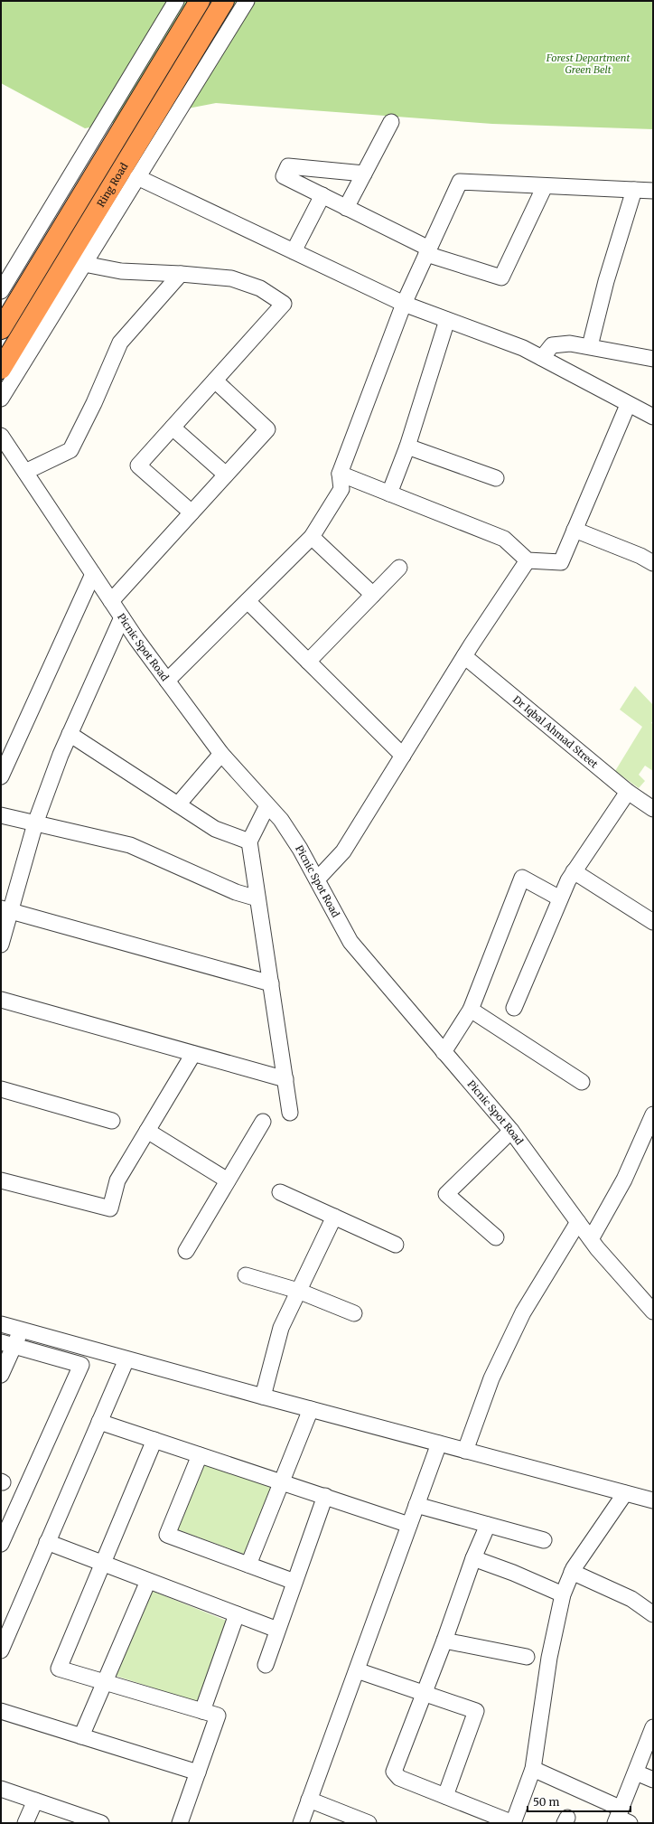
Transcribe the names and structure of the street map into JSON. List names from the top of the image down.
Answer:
{
  "streets": {
    "highway": ["Ring Road"],
    "street": ["Picnic Spot Road", "Dr Iqbal Ahmad Street"]
  },
  "parks": ["Forest Department Green Belt"],
  "scale_bar": "50 m"
}
